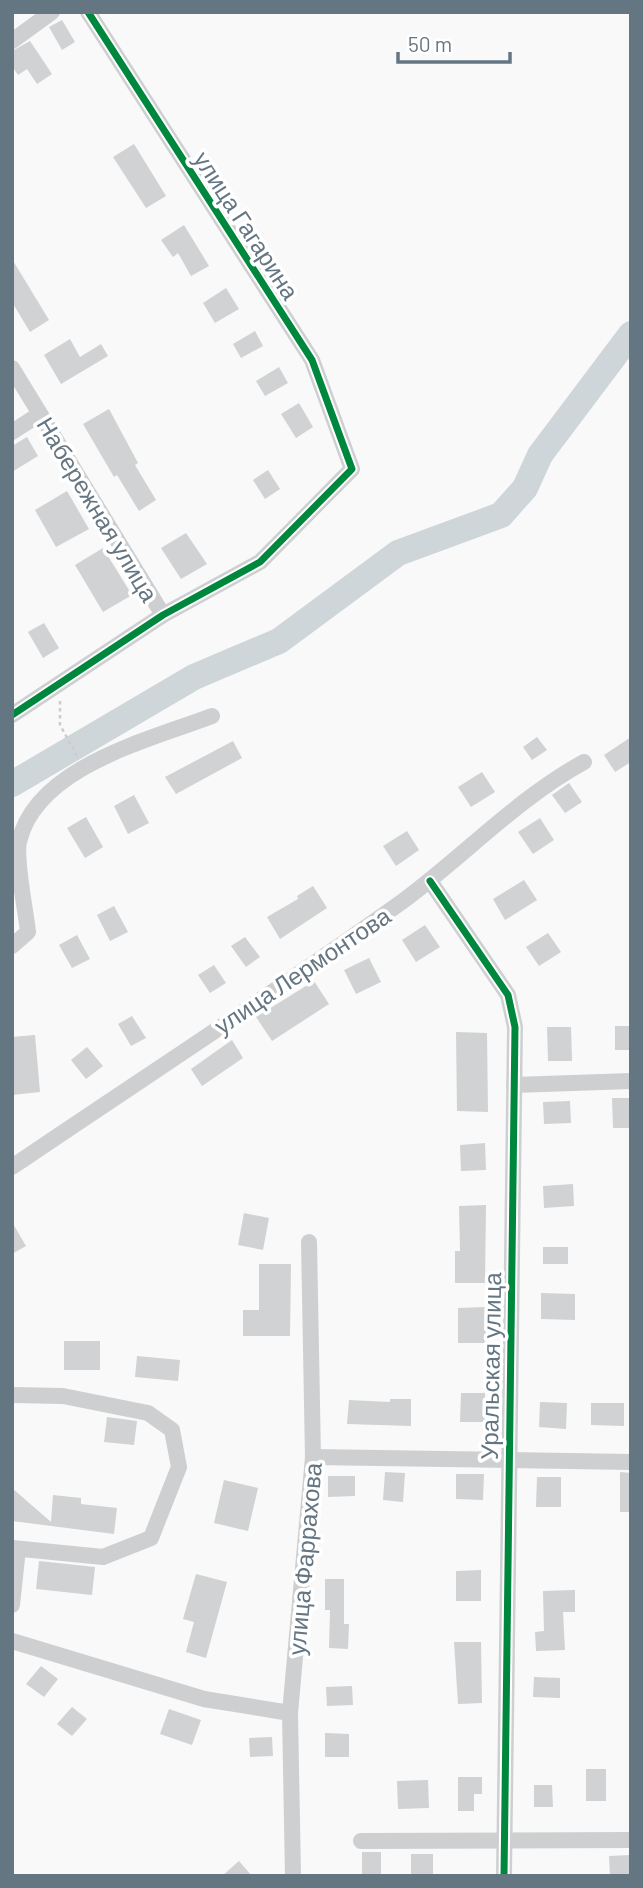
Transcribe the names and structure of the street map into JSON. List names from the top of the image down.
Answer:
{
  "streets": {
    "street": [
      "улица Гагарина",
      "Набережная улица",
      "улица Лермонтова",
      "Уральская улица",
      "улица Фаррахова"
    ]
  },
  "crossings": [
    ["улица Гагарина", "Набережная улица"],
    ["улица Лермонтова", "Уральская улица"]
  ],
  "scale_bar": "50 m"
}
